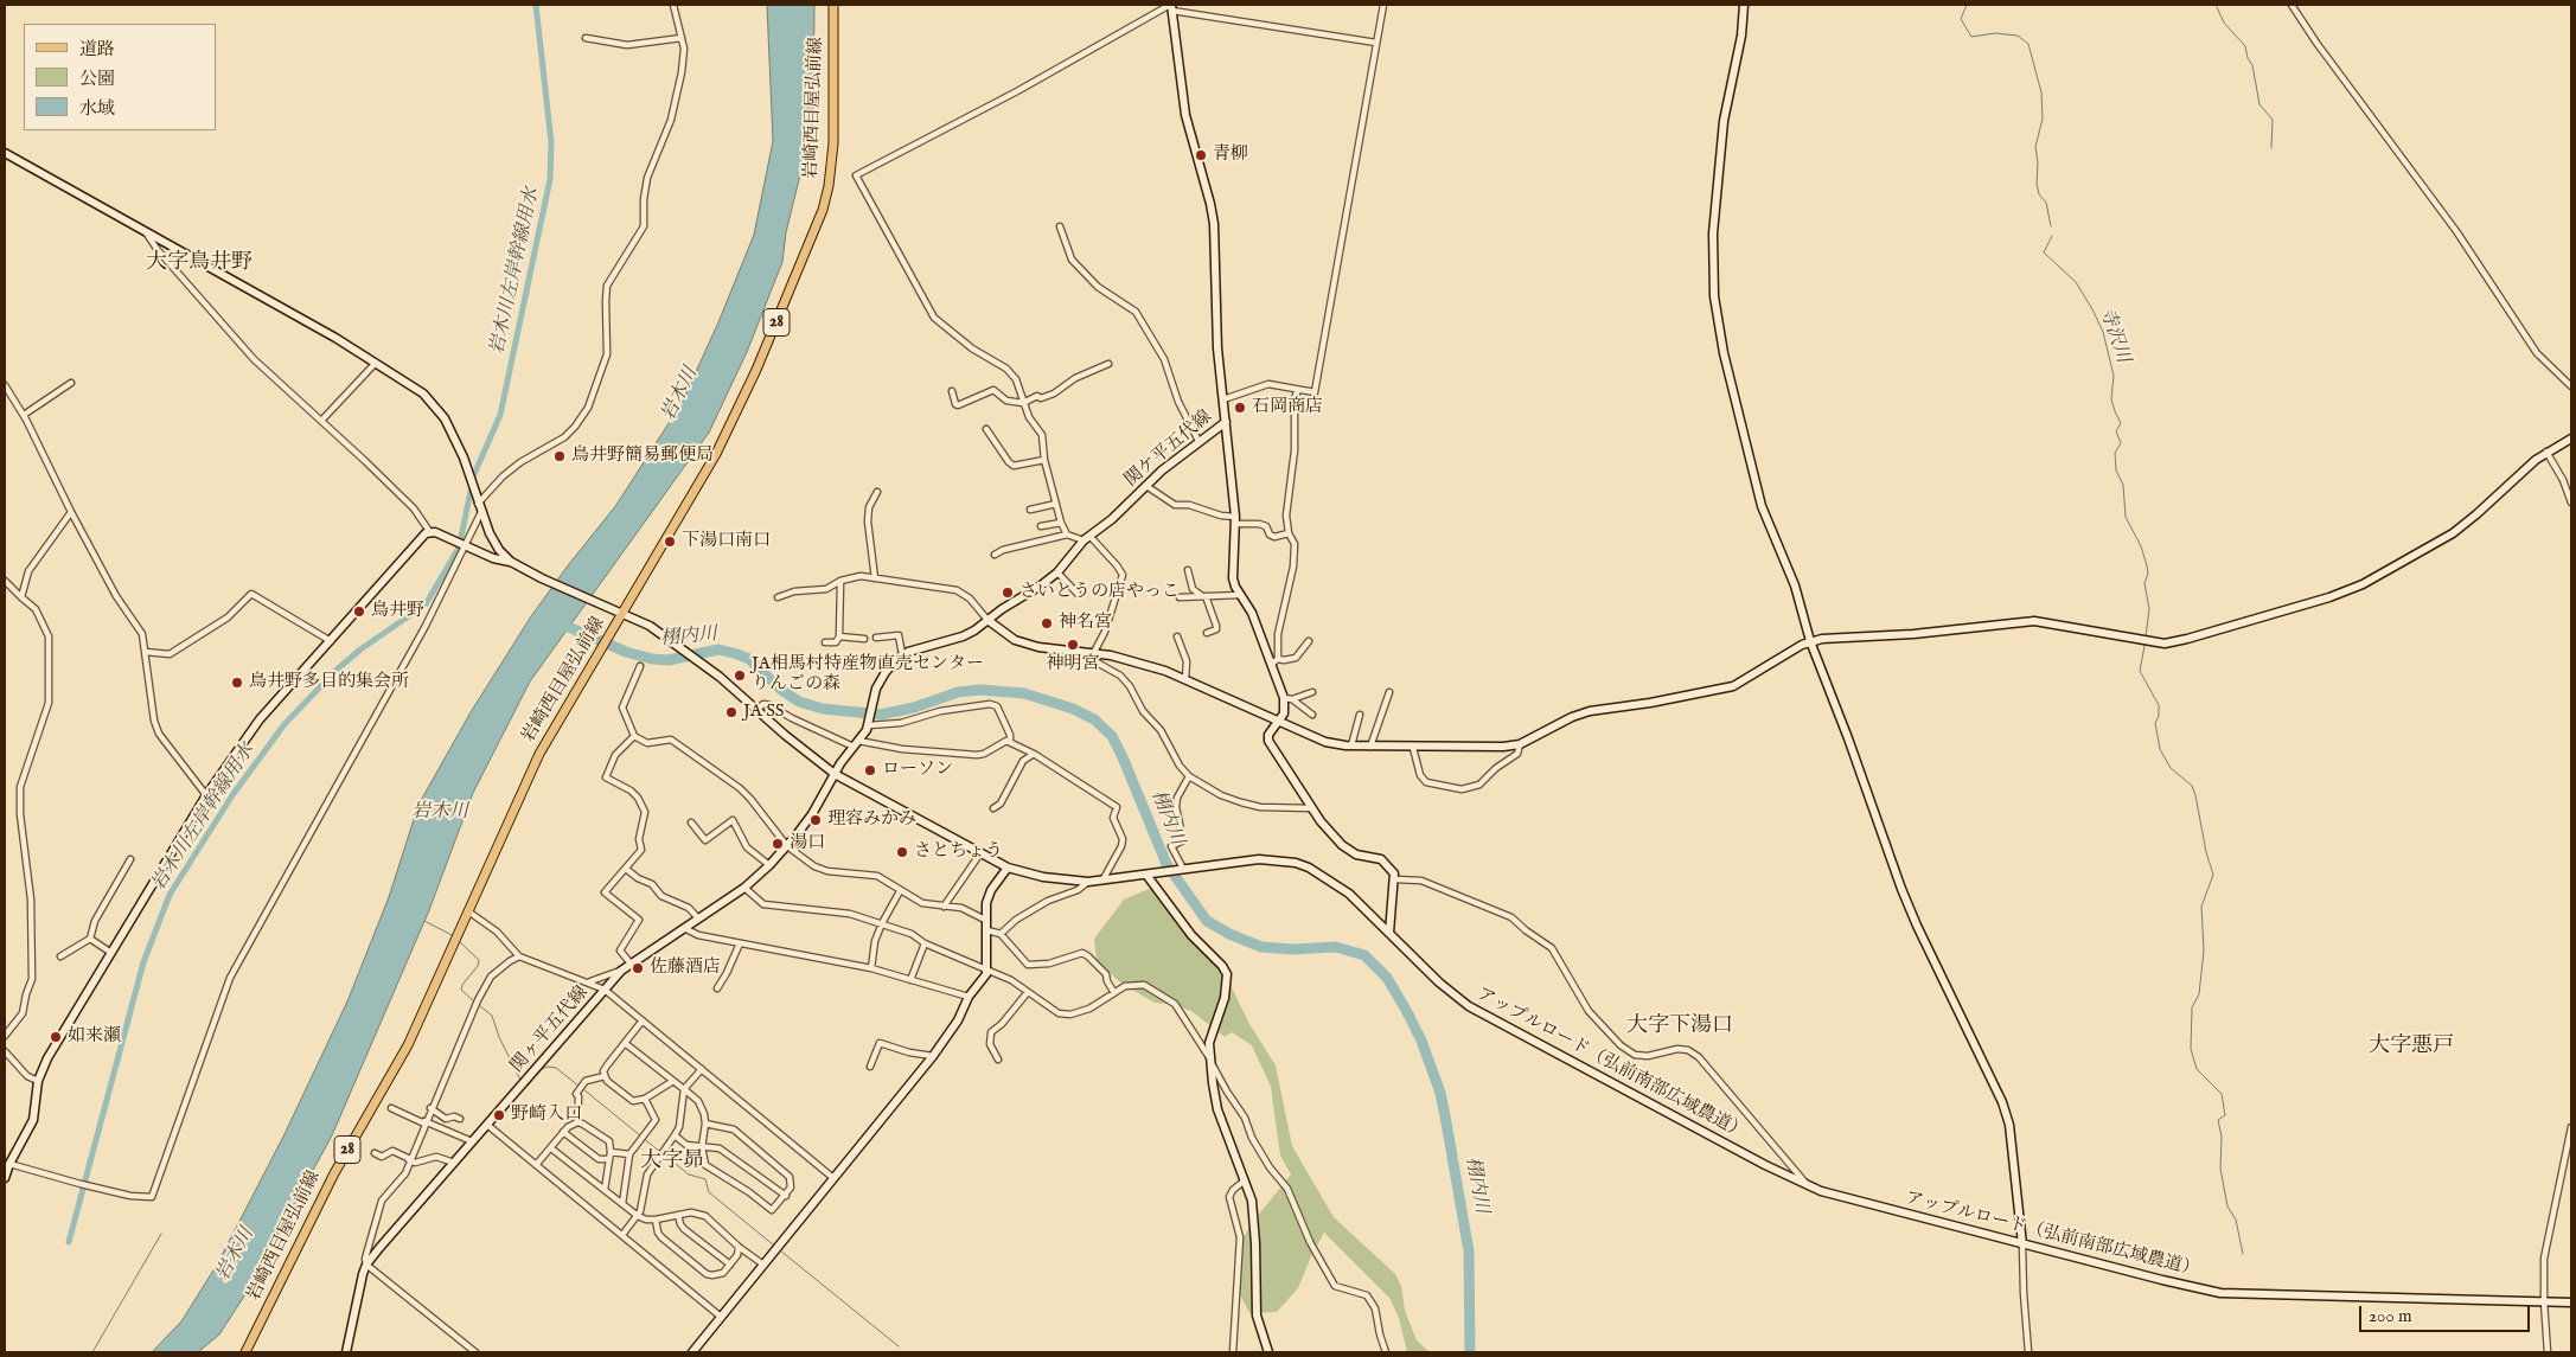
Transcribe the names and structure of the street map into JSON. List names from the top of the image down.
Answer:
{
  "streets": {
    "main road": ["岩崎西目屋弘前線", "28"],
    "street": ["関ケ平五代線", "関ヶ平五代線", "アップルロード（弘前南部広域農道）"]
  },
  "crossings": [
    ["岩崎西目屋弘前線", "アップルロード（弘前南部広域農道）"],
    ["関ヶ平五代線", "アップルロード（弘前南部広域農道）"]
  ],
  "districts": [
    "大字鳥井野",
    "大字下湯口",
    "大字悪戸",
    "大字昴"
  ],
  "water": [
    "岩木川左岸幹線用水",
    "寺沢川",
    "岩木川",
    "栩内川"
  ],
  "places": [
    "青柳",
    "石岡商店",
    "鳥井野簡易郵便局",
    "下湯口南口",
    "さいとうの店やっこ",
    "鳥井野",
    "神名宮",
    "神明宮",
    "JA相馬村特産物直売センター りんごの森",
    "鳥井野多目的集会所",
    "JA SS",
    "ローソン",
    "理容みかみ",
    "湯口",
    "さとちょう",
    "佐藤酒店",
    "如来瀬",
    "野崎入口"
  ],
  "legend": ["道路", "公園", "水域"],
  "scale_bar": "200 m"
}
